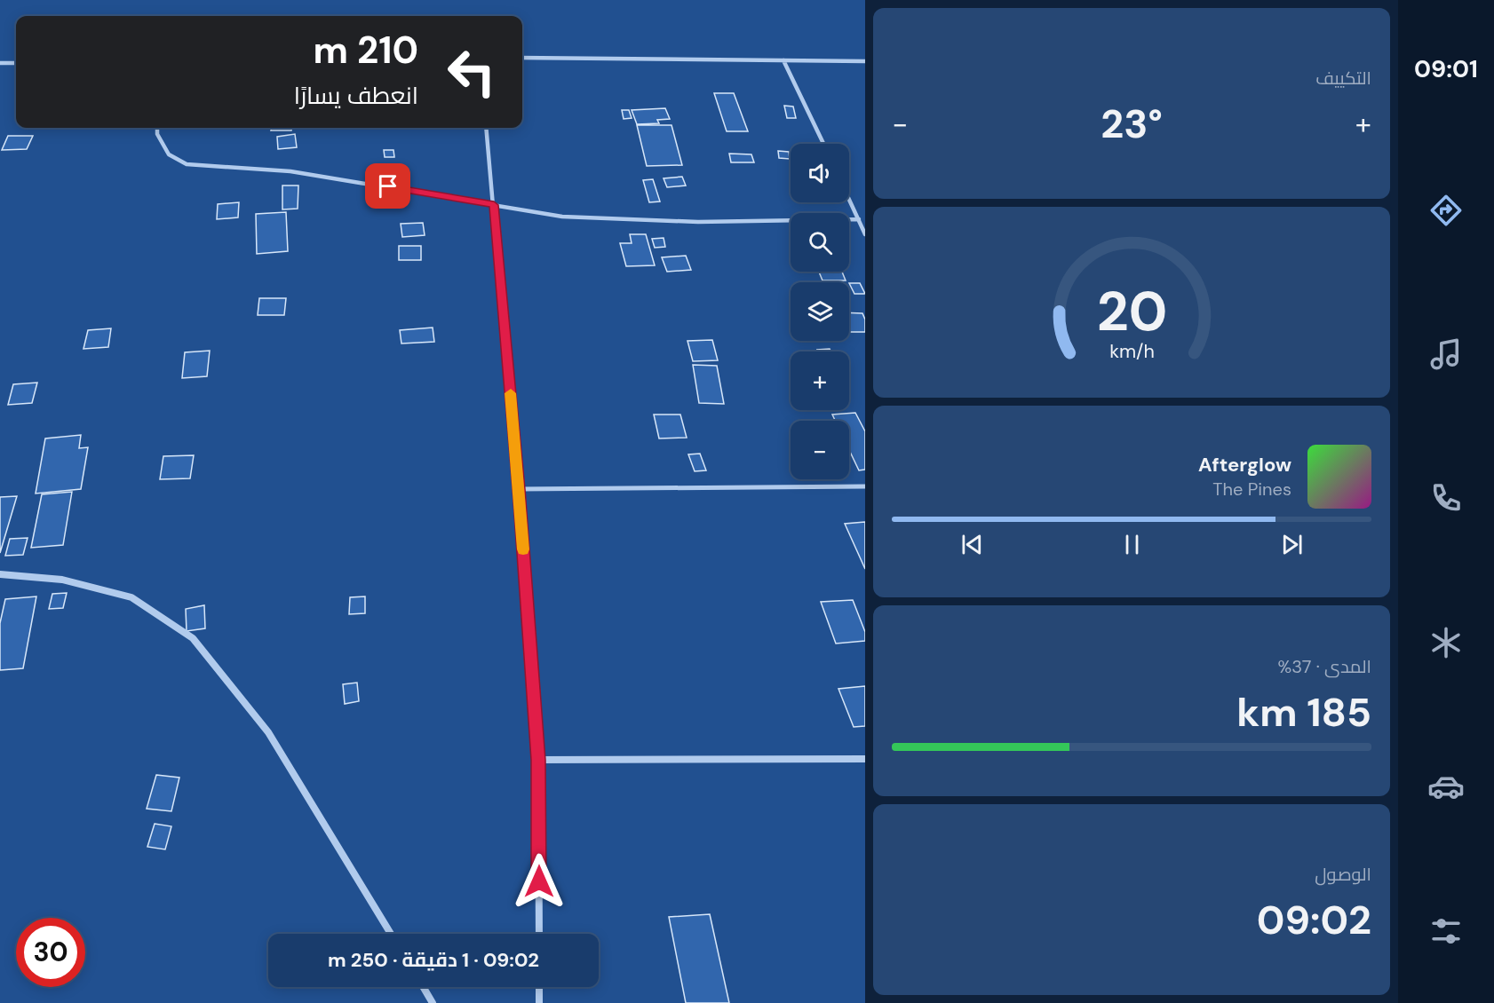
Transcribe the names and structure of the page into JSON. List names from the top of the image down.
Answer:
{
  "page": {
    "tabs": "09:01",
    "tile": [
      "التكييف",
      ["المدى · 37%", "185 km"],
      ["الوصول", "09:02"]
    ],
    "turn": ["210 m", "انعطف يسارًا"],
    "heat": ["−", "23°", "+"],
    "map_buttons": ["+", "−"],
    "song": ["Afterglow", "The Pines"],
    "limit": "30",
    "trip": "09:02 · 1 دقيقة · 250 m",
    "gauge": ["20", "km/h"]
  }
}
